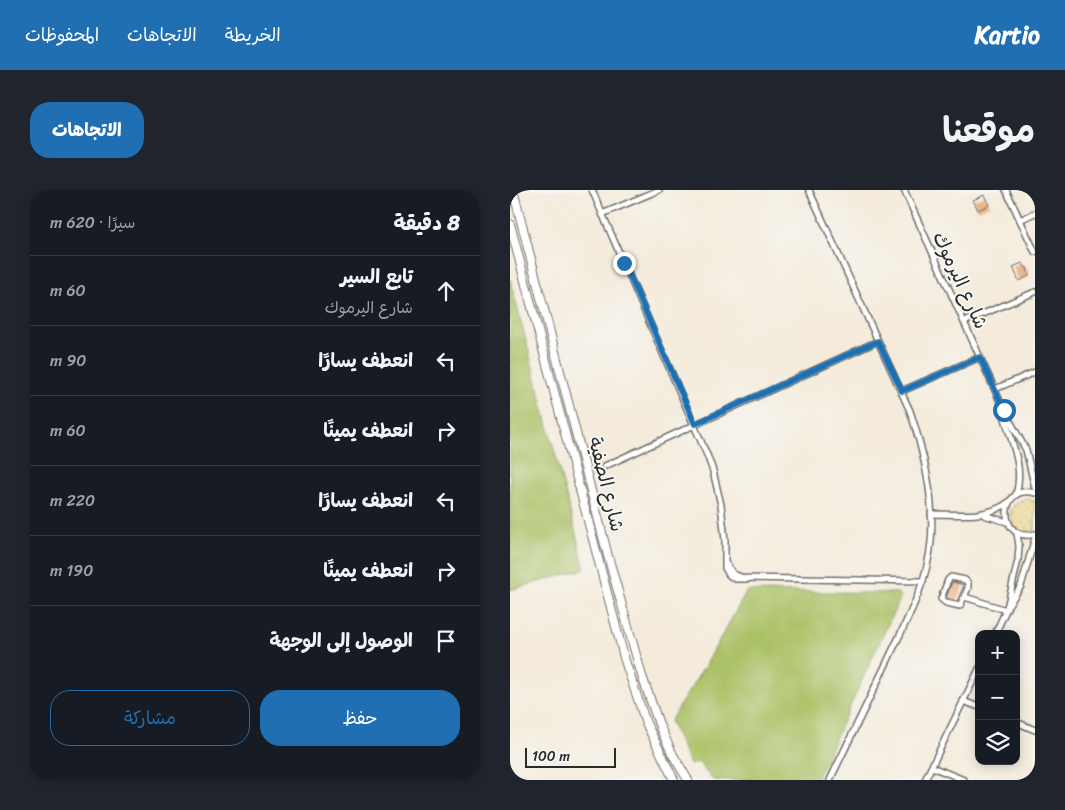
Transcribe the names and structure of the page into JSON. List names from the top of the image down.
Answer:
{
  "streets": {
    "main road": ["شارع الصفية"],
    "street": ["شارع اليرموك"]
  },
  "scale_bar": "100 m",
  "page": {
    "header": "Kartio",
    "nav": ["الخريطة", "الاتجاهات", "المحفوظات"],
    "title": "موقعنا",
    "buttons": [
      "الاتجاهات",
      ["حفظ", "مشاركة"]
    ],
    "heading": ["8 دقيقة", "سيرًا · 620 m"],
    "list": [
      ["تابع السير", "شارع اليرموك", "60 m"],
      ["انعطف يسارًا", "90 m"],
      ["انعطف يمينًا", "60 m"],
      ["انعطف يسارًا", "220 m"],
      ["انعطف يمينًا", "190 m"],
      "الوصول إلى الوجهة"
    ],
    "map_buttons": ["+", "−"],
    "scale": "100 m"
  }
}
